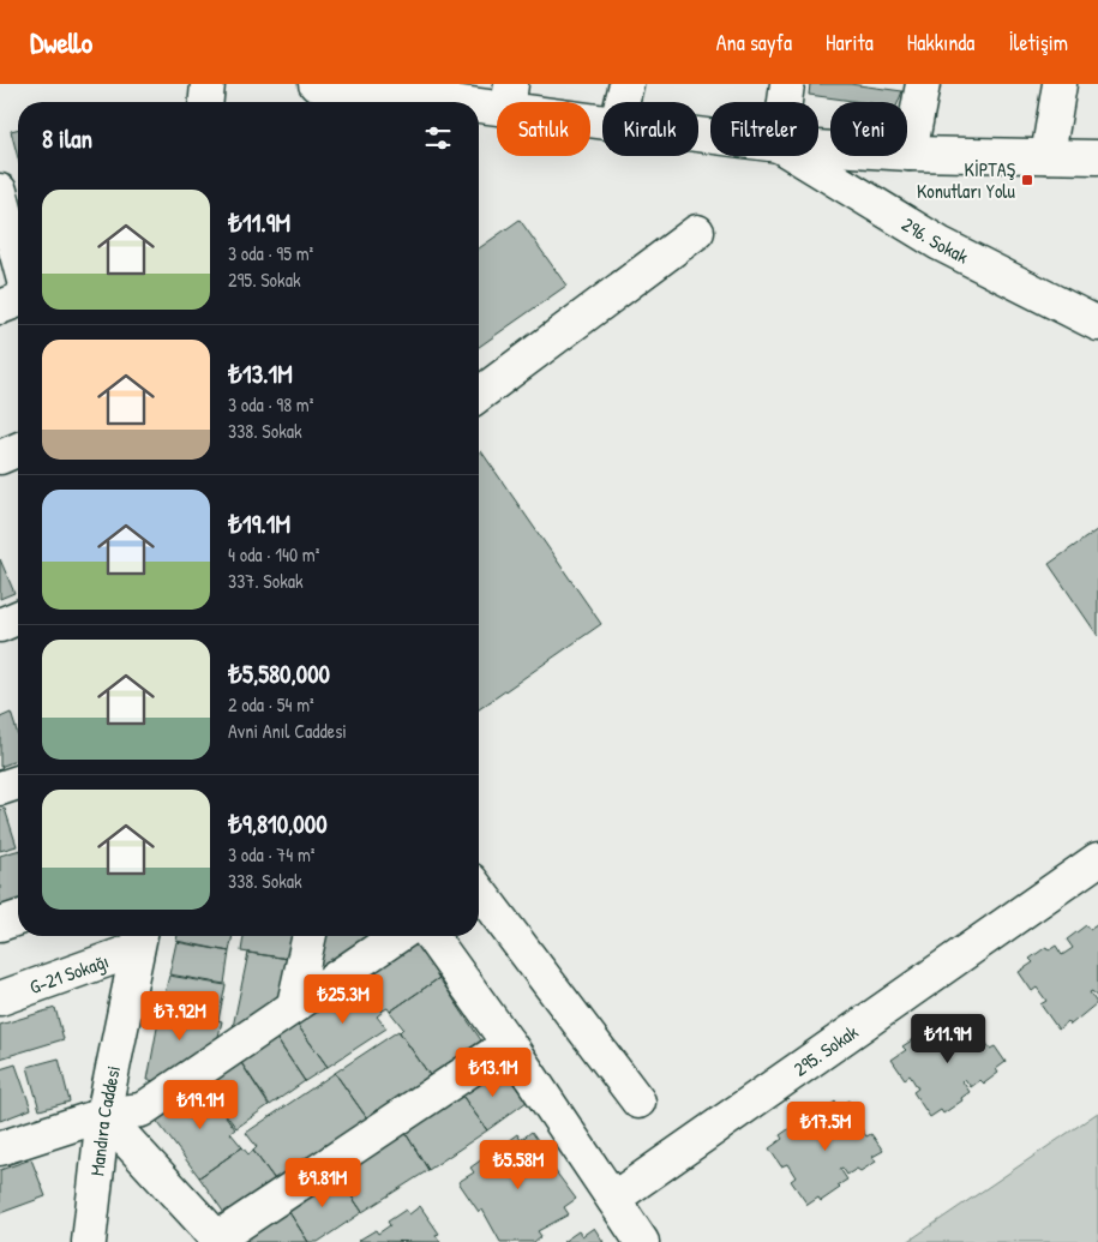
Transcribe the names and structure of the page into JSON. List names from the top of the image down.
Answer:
{
  "streets": {
    "street": [
      "296. Sokak",
      "G-21 Sokağı",
      "295. Sokak",
      "Mandıra Caddesi"
    ]
  },
  "crossings": [
    ["G-21 Sokağı", "Mandıra Caddesi"]
  ],
  "places": {
    "transit": ["KİPTAŞ Konutları Yolu"]
  },
  "page": {
    "header": "Dwello",
    "nav": [
      "Ana sayfa",
      "Harita",
      "Hakkında",
      "İletişim"
    ],
    "chip": [
      "Satılık",
      "Kiralık",
      "Filtreler",
      "Yeni"
    ],
    "heading": "8 ilan",
    "list": [
      {
        "name": "₺11.9M",
        "note": "3 oda · 95 m² · 295. Sokak"
      },
      {
        "name": "₺13.1M",
        "note": "3 oda · 98 m² · 338. Sokak"
      },
      {
        "name": "₺19.1M",
        "note": "4 oda · 140 m² · 337. Sokak"
      },
      {
        "name": "₺5,580,000",
        "note": "2 oda · 54 m² · Avni Anıl Caddesi"
      },
      {
        "name": "₺9,810,000",
        "note": "3 oda · 74 m² · 338. Sokak"
      }
    ],
    "price": [
      "₺25.3M",
      "₺7.92M",
      "₺11.9M",
      "₺13.1M",
      "₺19.1M",
      "₺17.5M",
      "₺5.58M",
      "₺9.81M"
    ]
  }
}
